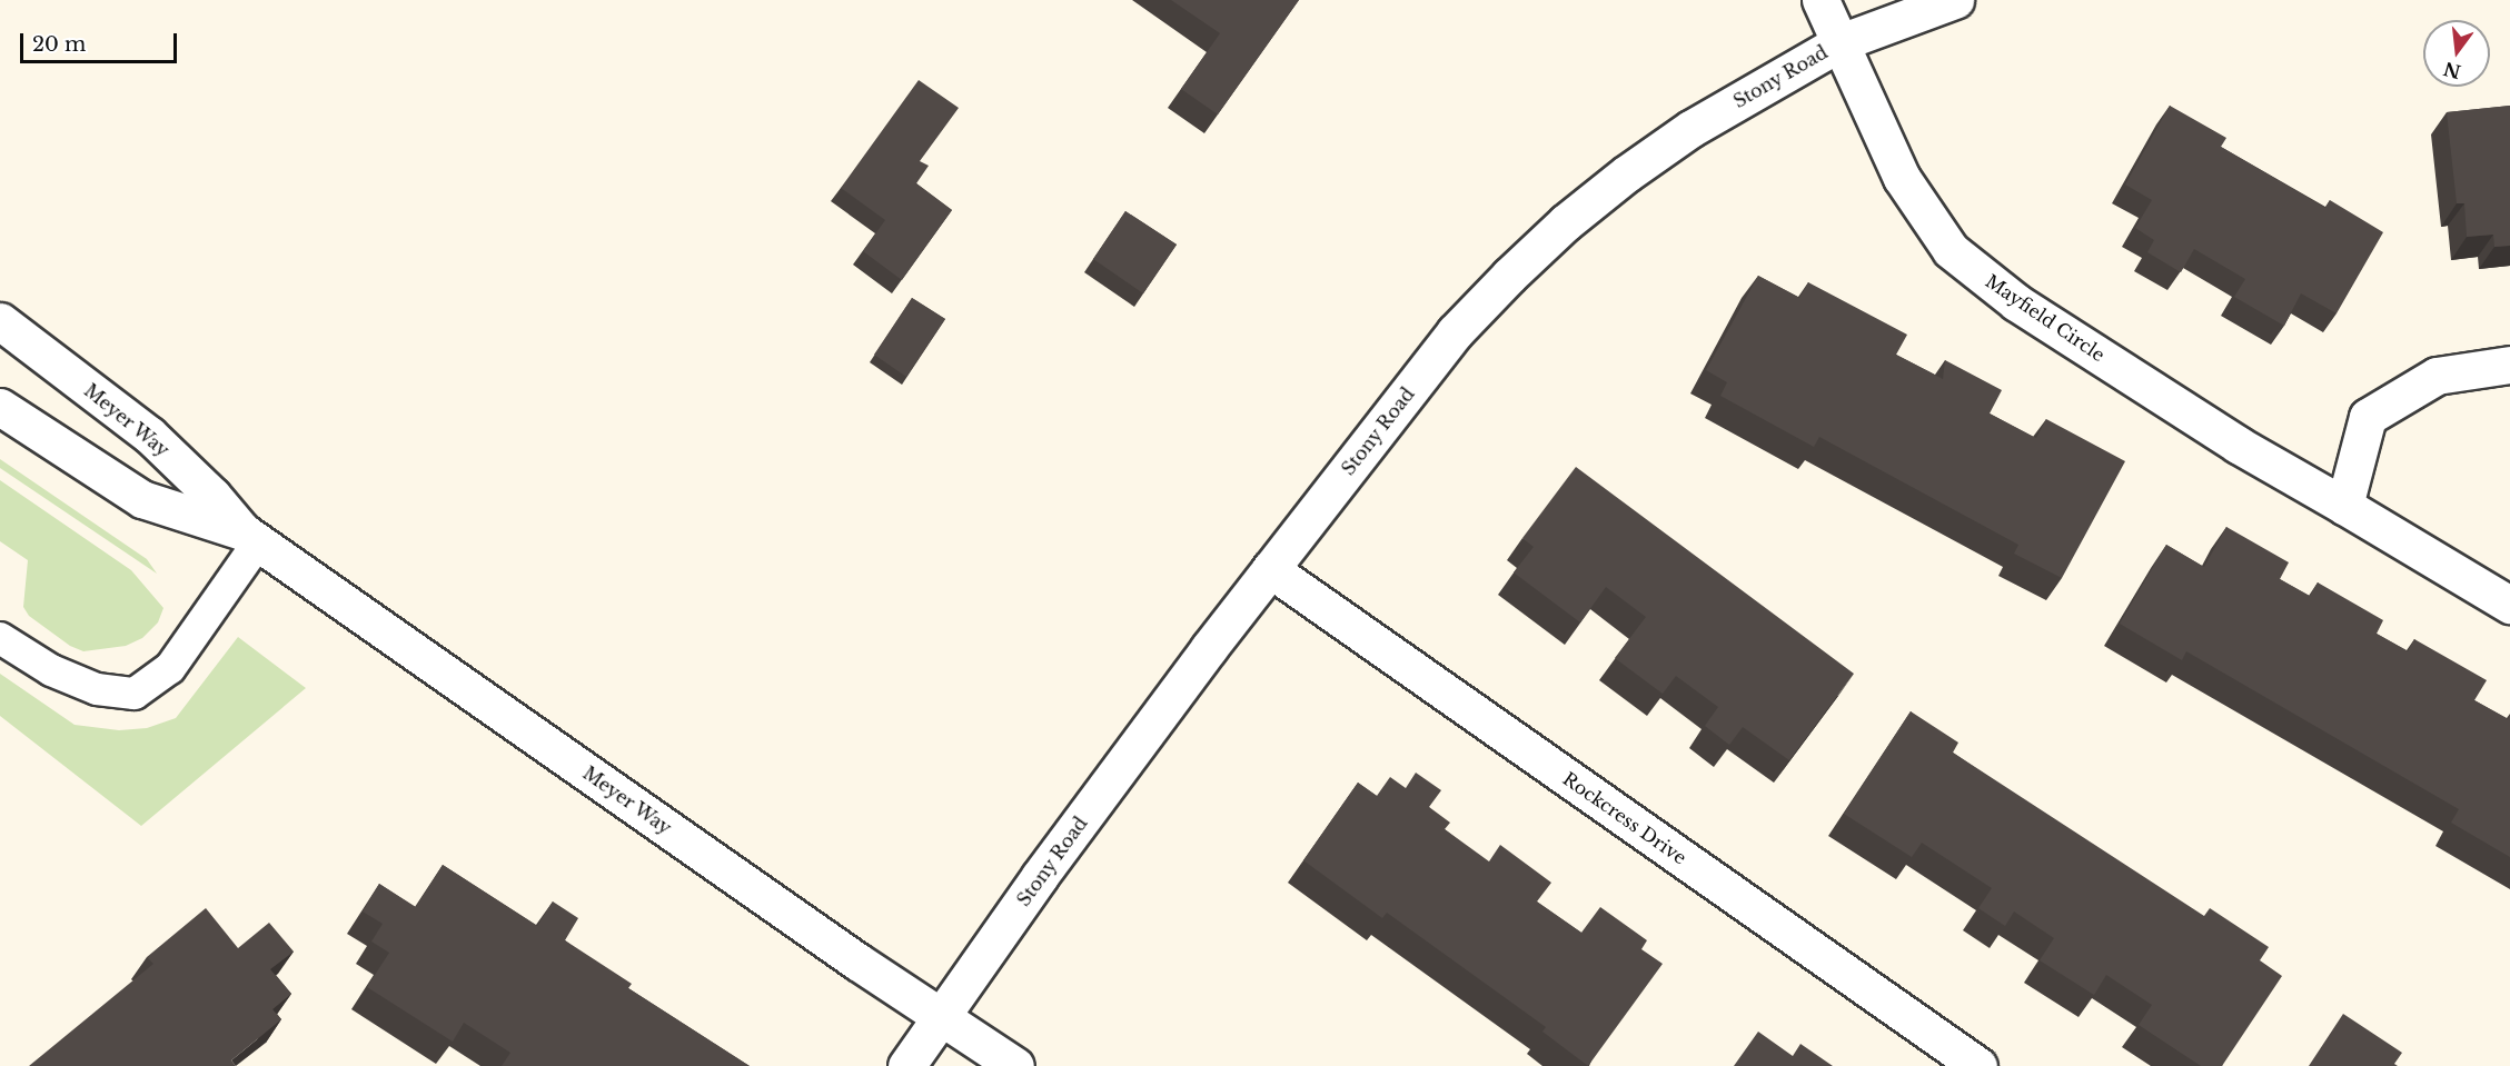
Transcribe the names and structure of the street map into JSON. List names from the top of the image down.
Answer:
{
  "streets": {
    "street": [
      "Stony Road",
      "Mayfield Circle",
      "Meyer Way",
      "Rockcress Drive"
    ]
  },
  "crossings": [
    ["Stony Road", "Mayfield Circle"],
    ["Stony Road", "Meyer Way"],
    ["Stony Road", "Rockcress Drive"]
  ],
  "scale_bar": "20 m",
  "north": "bottom"
}
